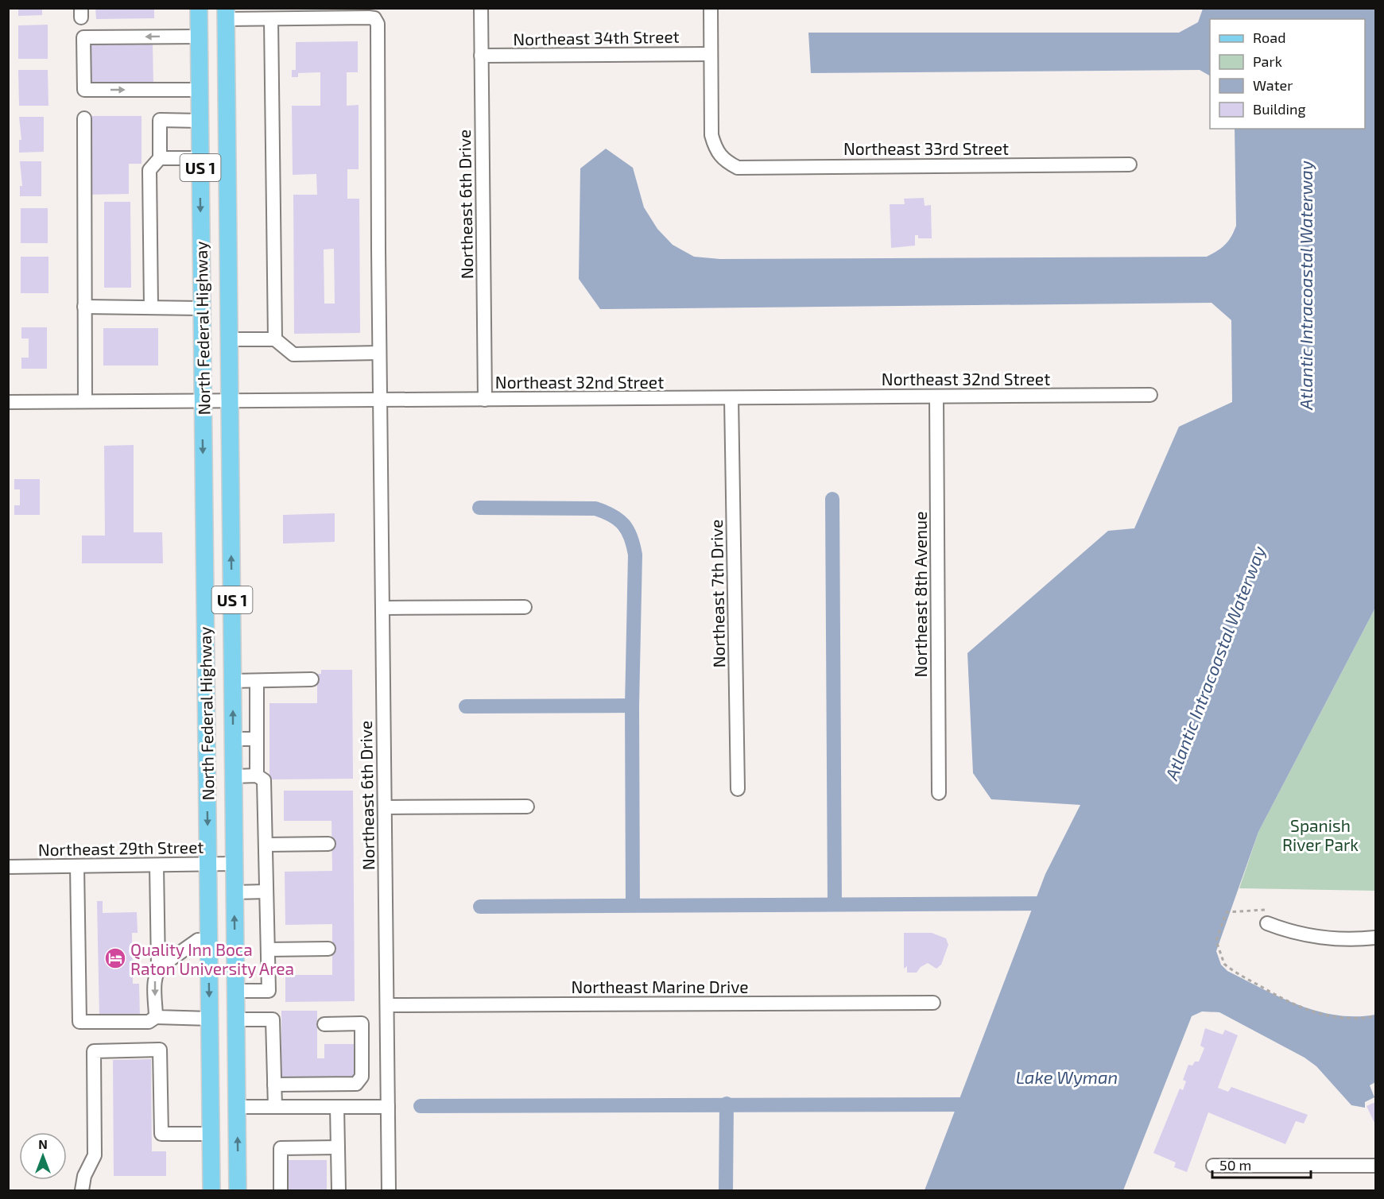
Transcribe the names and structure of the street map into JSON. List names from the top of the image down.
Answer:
{
  "streets": {
    "main road": ["US 1", "North Federal Highway"],
    "street": [
      "Northeast 34th Street",
      "Northeast 33rd Street",
      "Northeast 6th Drive",
      "Northeast 32nd Street",
      "Northeast 7th Drive",
      "Northeast 8th Avenue",
      "Northeast 29th Street",
      "Northeast Marine Drive"
    ]
  },
  "crossings": [
    ["Northeast 34th Street", "Northeast 33rd Street"],
    ["Northeast 34th Street", "Northeast 6th Drive"],
    ["Northeast 6th Drive", "Northeast 32nd Street"],
    ["Northeast 6th Drive", "Northeast Marine Drive"],
    ["North Federal Highway", "Northeast 32nd Street"],
    ["North Federal Highway", "Northeast 29th Street"],
    ["Northeast 32nd Street", "Northeast 7th Drive"],
    ["Northeast 32nd Street", "Northeast 8th Avenue"]
  ],
  "water": ["Atlantic Intracoastal Waterway", "Lake Wyman"],
  "parks": ["Spanish River Park"],
  "places": {
    "hotel": ["Quality Inn Boca Raton University Area"]
  },
  "legend": [
    "Road",
    "Park",
    "Water",
    "Building"
  ],
  "scale_bar": "50 m",
  "north": "top"
}
